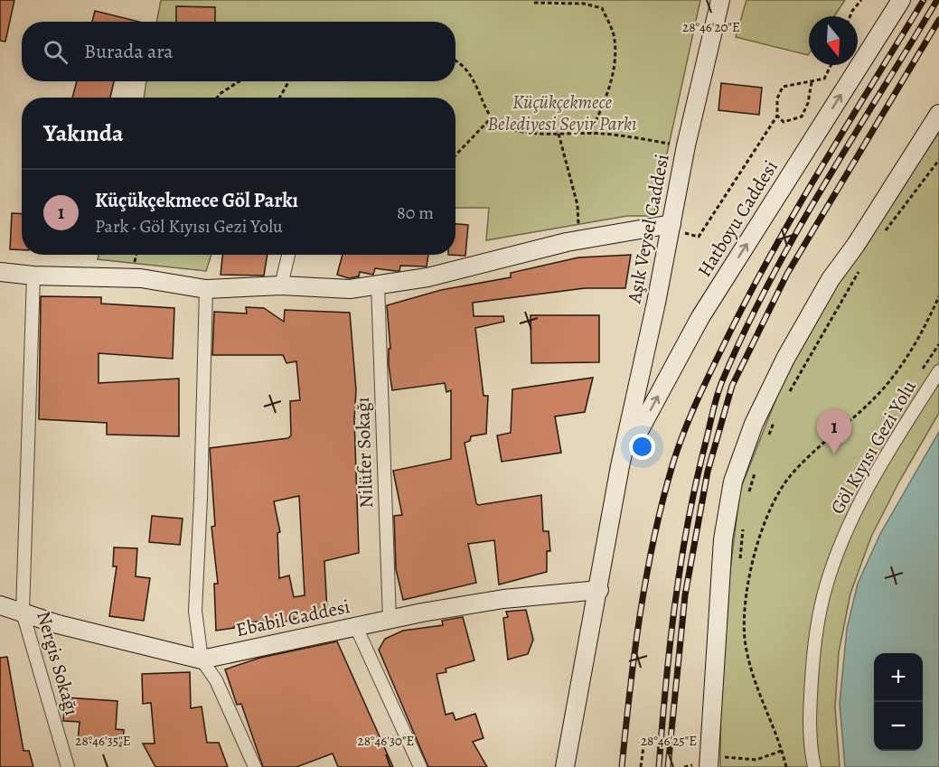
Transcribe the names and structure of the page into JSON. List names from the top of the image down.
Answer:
{
  "streets": {
    "street": [
      "Hatboyu Caddesi",
      "Aşık Veysel Caddesi",
      "Göl Kıyısı Gezi Yolu",
      "Nilüfer Sokağı",
      "Ebabil Caddesi",
      "Nergis Sokağı"
    ]
  },
  "crossings": [
    ["Hatboyu Caddesi", "Aşık Veysel Caddesi"],
    ["Aşık Veysel Caddesi", "Ebabil Caddesi"],
    ["Nilüfer Sokağı", "Ebabil Caddesi"],
    ["Ebabil Caddesi", "Nergis Sokağı"]
  ],
  "parks": ["Küçükçekmece Belediyesi Seyir Parkı"],
  "north": "bottom",
  "page": {
    "search": "Burada ara",
    "heading": "Yakında",
    "list": [
      {
        "mark": "1",
        "name": "Küçükçekmece Göl Parkı",
        "note": "Park · Göl Kıyısı Gezi Yolu",
        "value": "80 m"
      }
    ],
    "pins": "1",
    "map_buttons": ["+", "−"]
  },
  "coordinates": [
    "28°46'20\"E",
    "28°46'35\"E",
    "28°46'30\"E",
    "28°46'25\"E"
  ]
}
